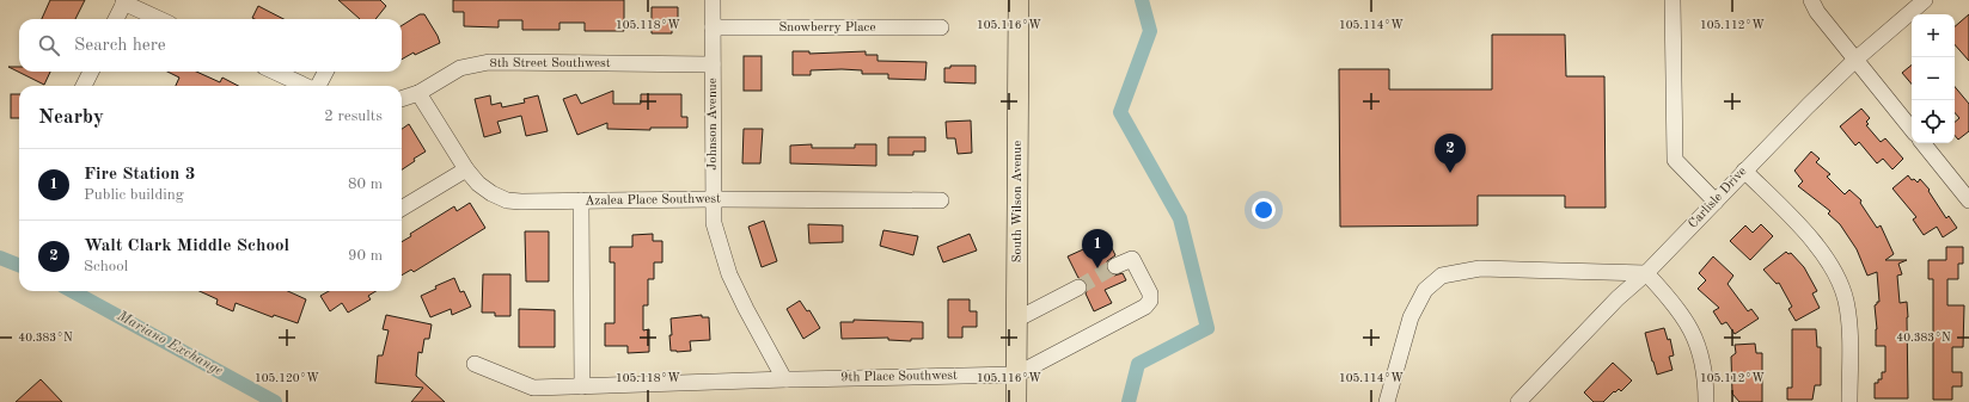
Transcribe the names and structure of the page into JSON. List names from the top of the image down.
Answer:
{
  "streets": {
    "main road": ["South Wilson Avenue"],
    "street": [
      "Snowberry Place",
      "8th Street Southwest",
      "Johnson Avenue",
      "Carlisle Drive",
      "Azalea Place Southwest",
      "9th Place Southwest"
    ]
  },
  "crossings": [
    ["Snowberry Place", "Johnson Avenue"],
    ["8th Street Southwest", "Johnson Avenue"],
    ["8th Street Southwest", "Azalea Place Southwest"],
    ["Johnson Avenue", "Azalea Place Southwest"],
    ["Johnson Avenue", "9th Place Southwest"],
    ["South Wilson Avenue", "9th Place Southwest"]
  ],
  "water": ["Mariano Exchange"],
  "page": {
    "map_buttons": ["+", "−"],
    "search": "Search here",
    "heading": ["Nearby", "2 results"],
    "pins": ["2", "1"],
    "list": [
      {
        "mark": "1",
        "name": "Fire Station 3",
        "note": "Public building",
        "value": "80 m"
      },
      {
        "mark": "2",
        "name": "Walt Clark Middle School",
        "note": "School",
        "value": "90 m"
      }
    ]
  },
  "coordinates": [
    "105.118°W",
    "105.116°W",
    "105.114°W",
    "105.112°W",
    "40.383°N",
    "105.120°W"
  ]
}
